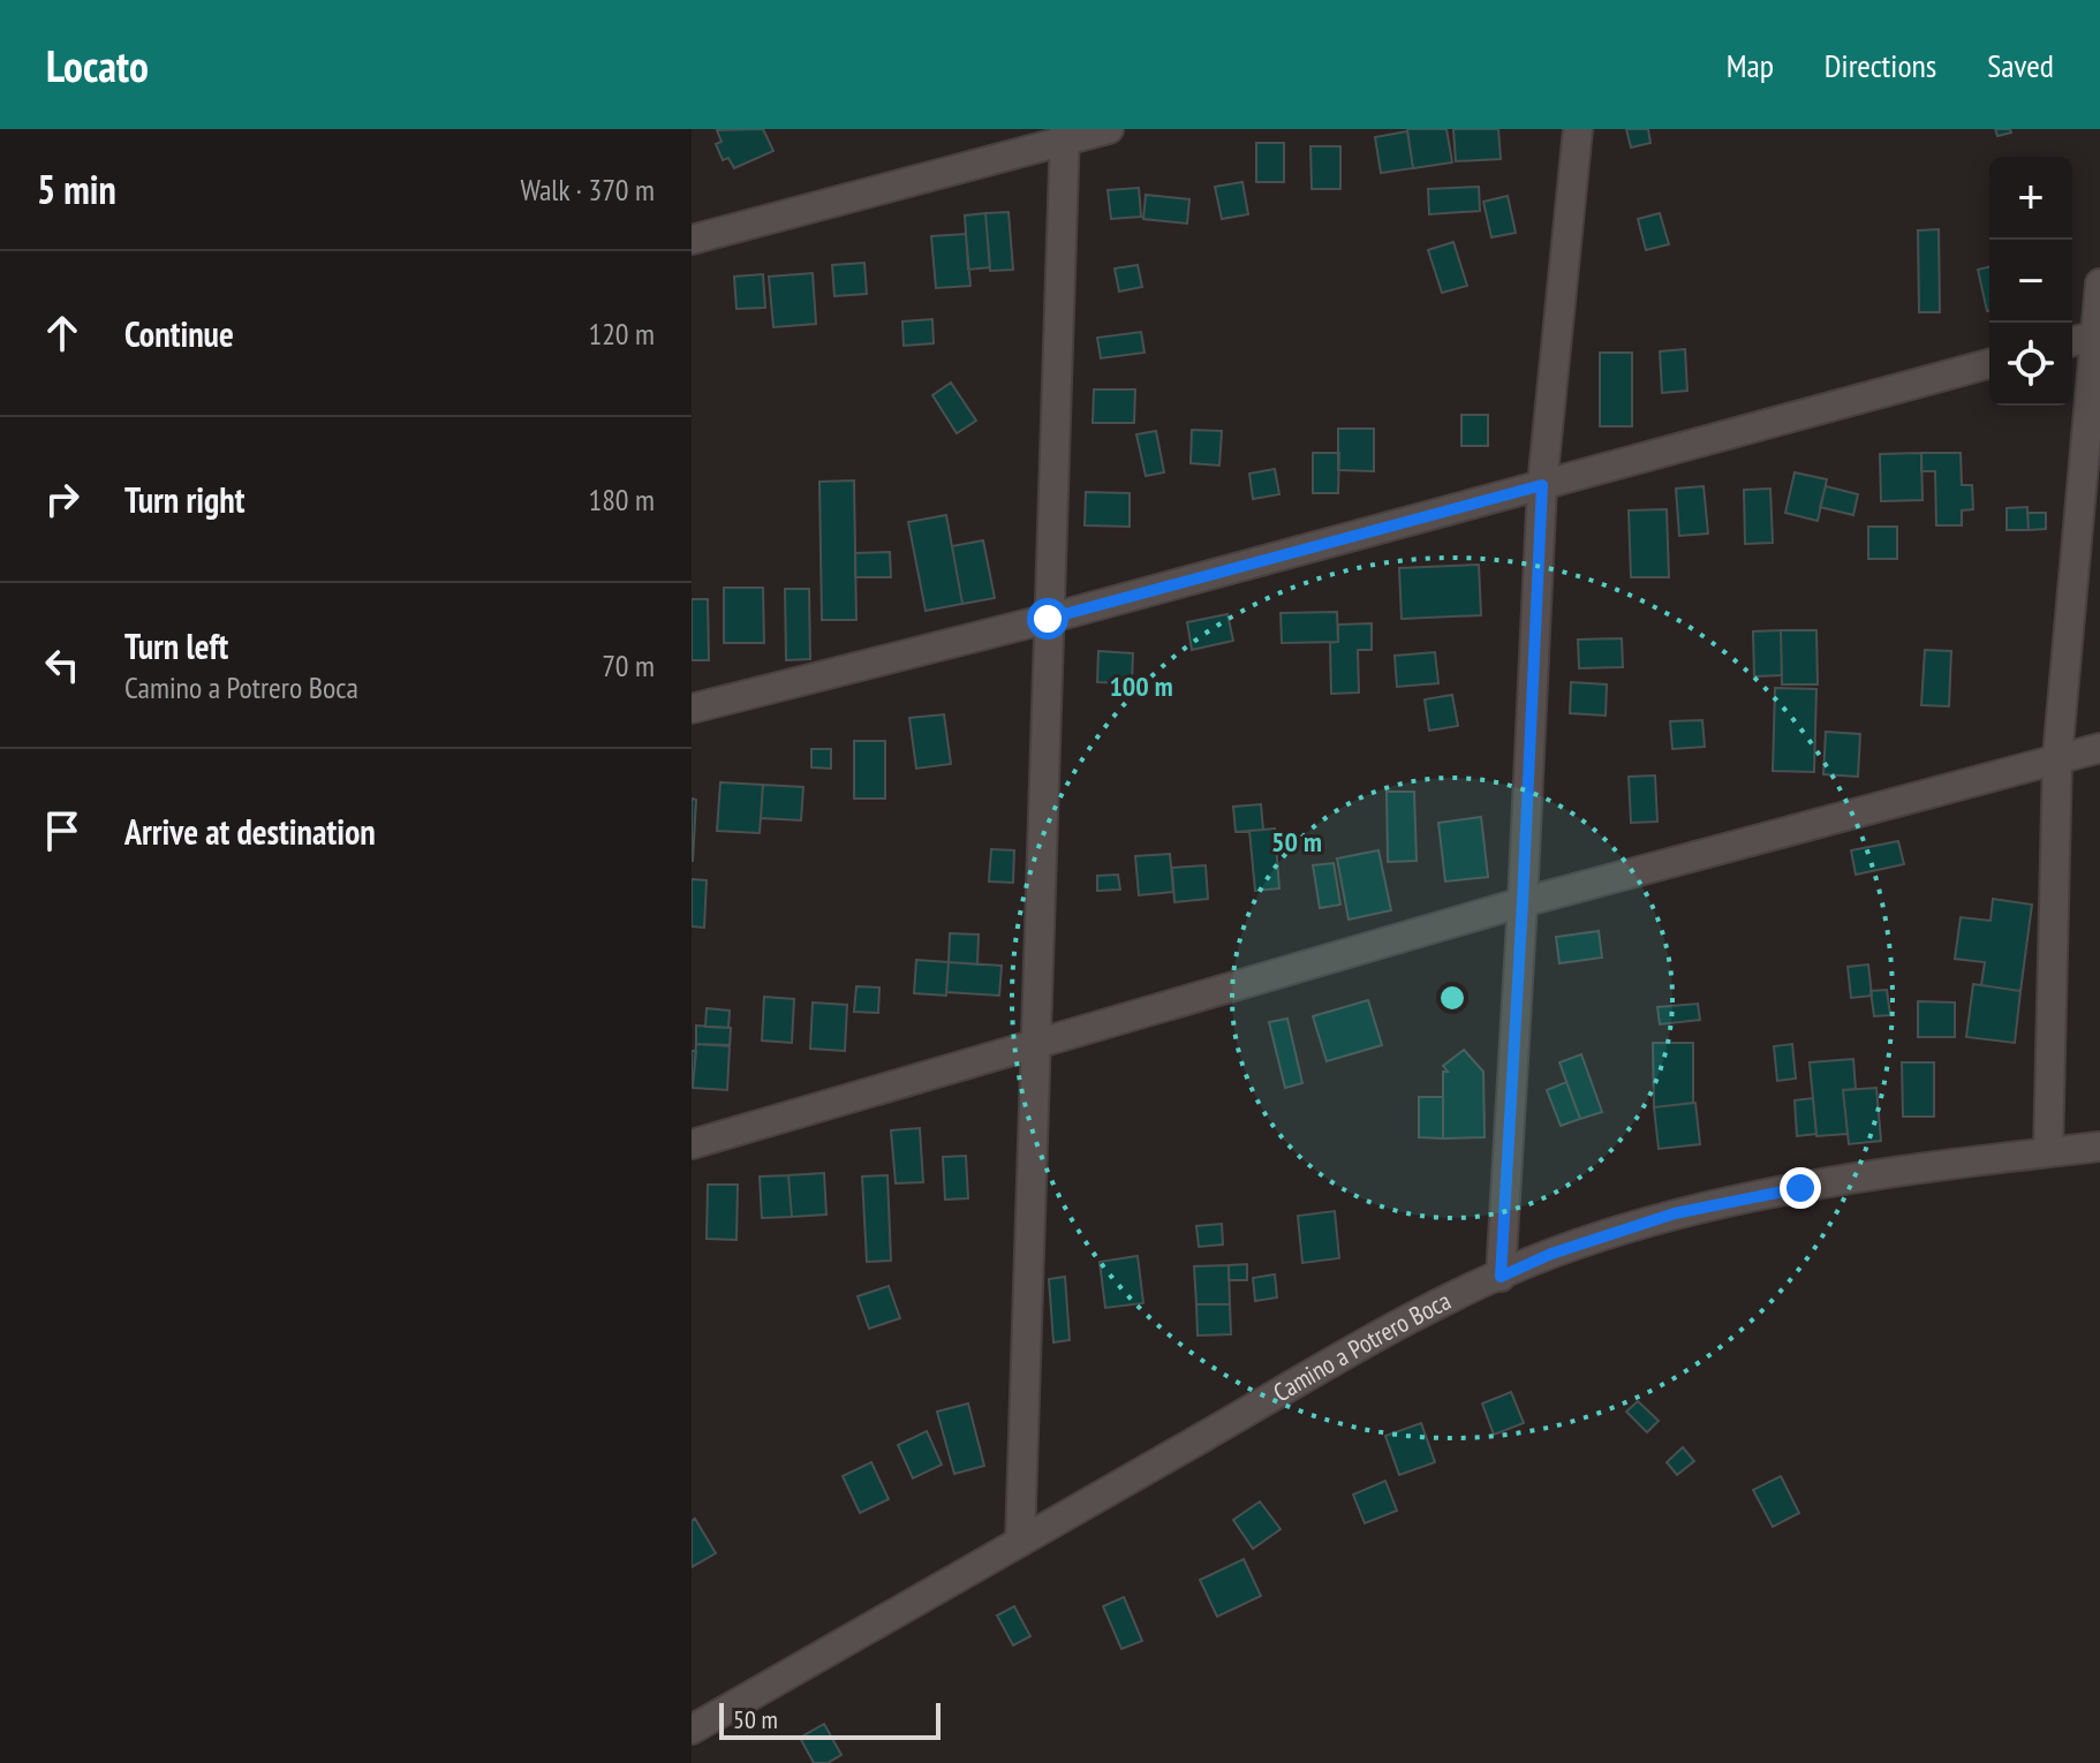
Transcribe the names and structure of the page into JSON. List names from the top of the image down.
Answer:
{
  "streets": {
    "street": ["Camino a Potrero Boca"]
  },
  "scale_bar": "50 m",
  "page": {
    "header": "Locato",
    "nav": ["Map", "Directions", "Saved"],
    "heading": ["5 min", "Walk · 370 m"],
    "map_buttons": ["+", "−"],
    "list": [
      ["Continue", "120 m"],
      ["Turn right", "180 m"],
      ["Turn left", "Camino a Potrero Boca", "70 m"],
      "Arrive at destination"
    ],
    "scale": "50 m"
  },
  "rings": ["100 m", "50 m"]
}
